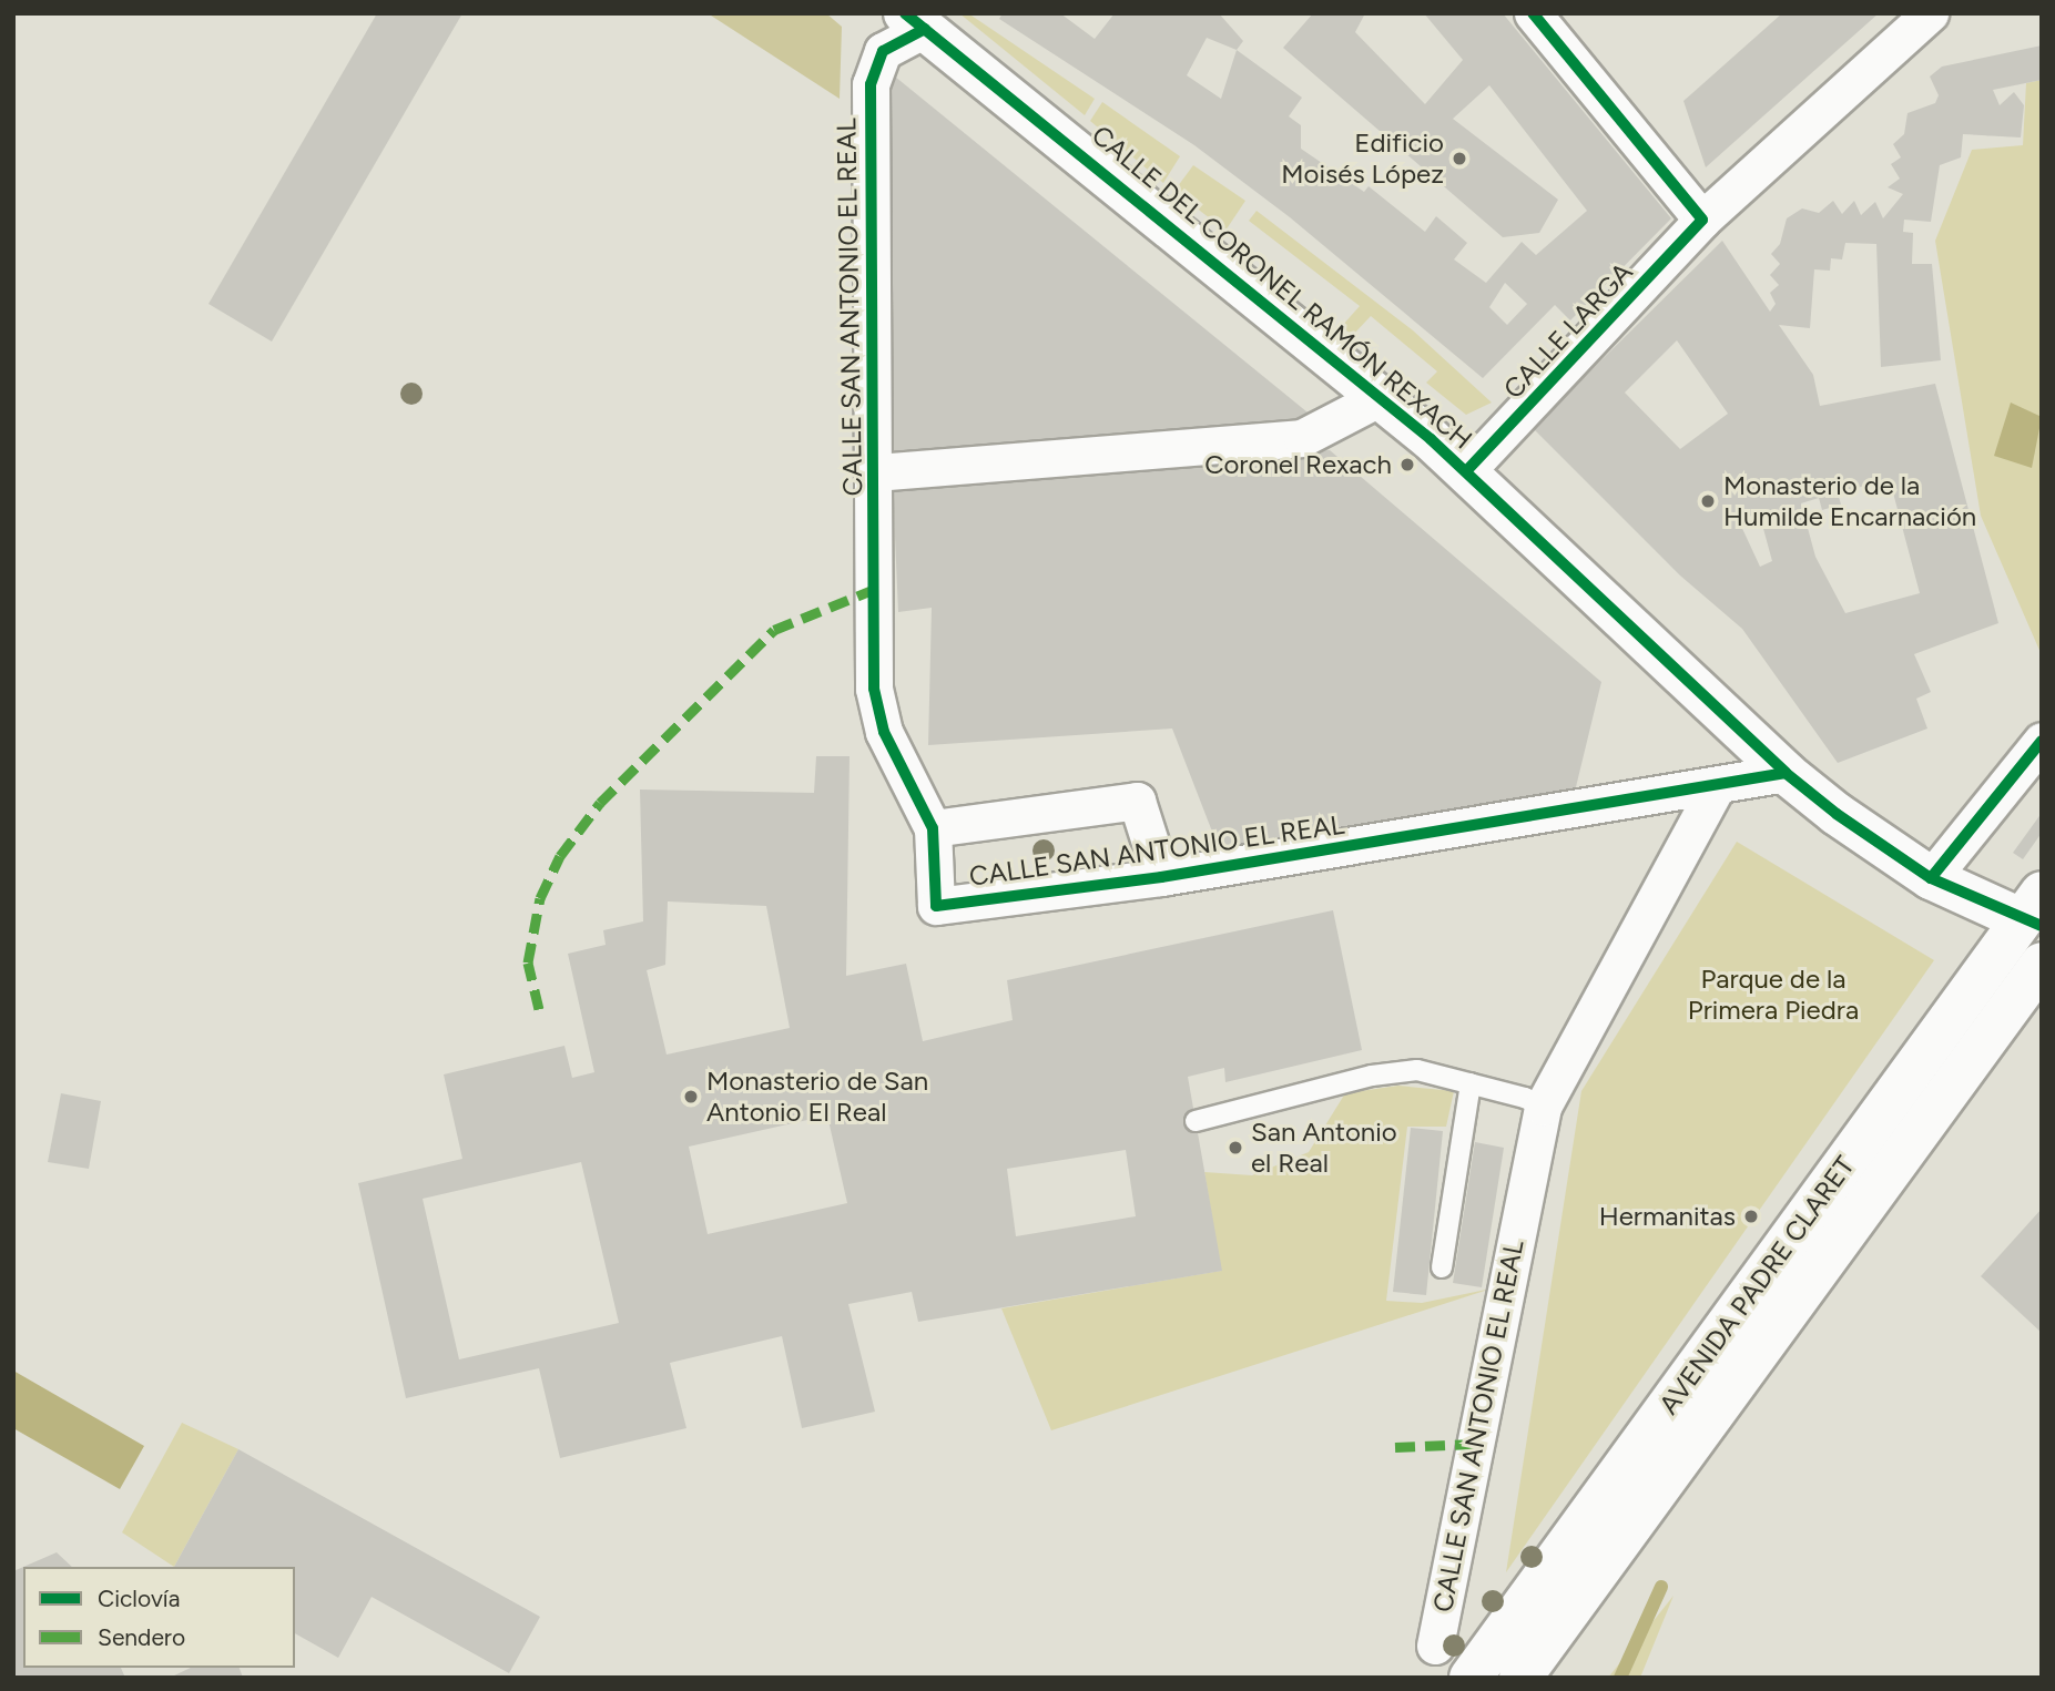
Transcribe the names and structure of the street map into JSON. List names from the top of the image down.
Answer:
{
  "streets": {
    "main road": ["CALLE DEL CORONEL RAMÓN REXACH", "AVENIDA PADRE CLARET"],
    "street": ["CALLE SAN ANTONIO EL REAL", "CALLE LARGA"]
  },
  "crossings": [
    ["CALLE DEL CORONEL RAMÓN REXACH", "CALLE SAN ANTONIO EL REAL"],
    ["CALLE DEL CORONEL RAMÓN REXACH", "CALLE LARGA"],
    ["CALLE DEL CORONEL RAMÓN REXACH", "AVENIDA PADRE CLARET"]
  ],
  "parks": ["Parque de la Primera Piedra"],
  "places": [
    "Edificio Moisés López",
    "Coronel Rexach",
    "Monasterio de la Humilde Encarnación",
    "Monasterio de San Antonio El Real",
    "San Antonio el Real",
    "Hermanitas"
  ],
  "legend": ["Ciclovía", "Sendero"]
}
